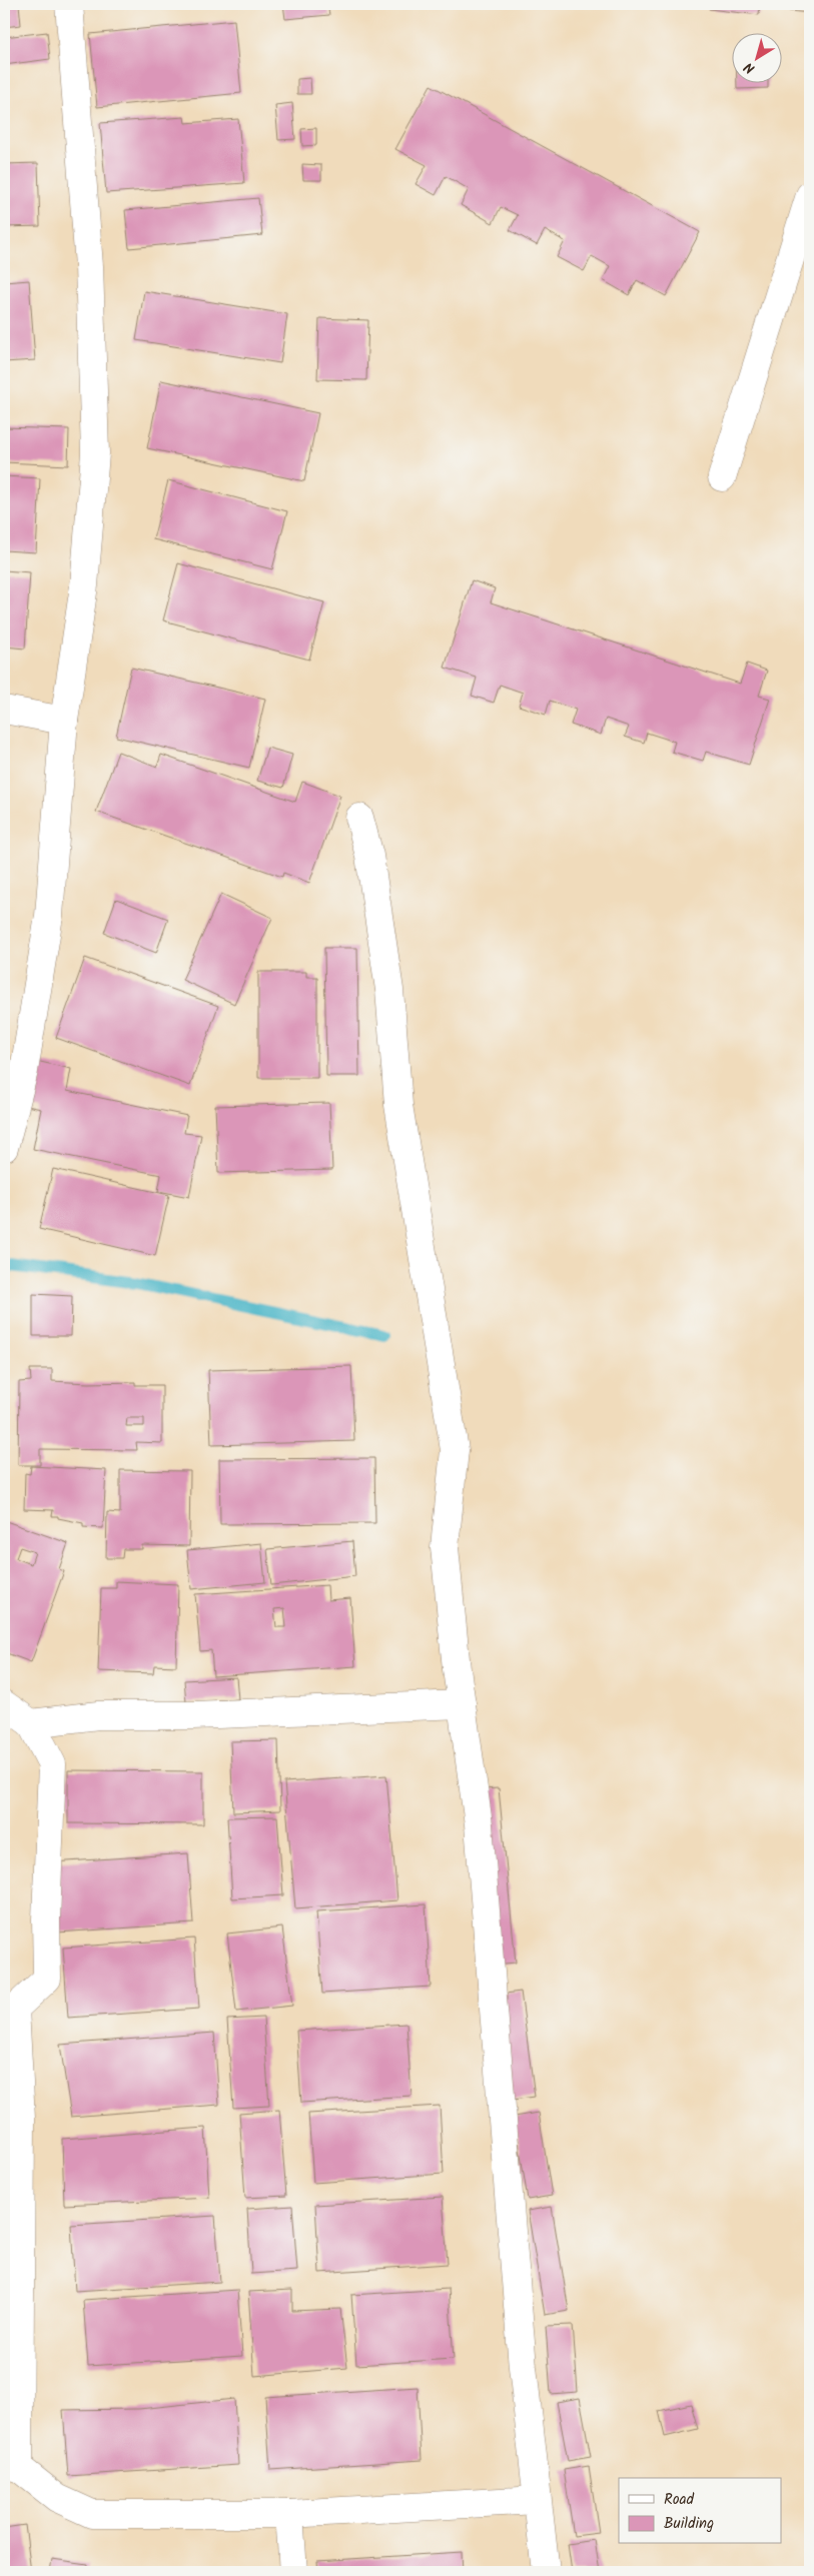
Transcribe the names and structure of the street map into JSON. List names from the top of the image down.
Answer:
{
  "legend": ["Road", "Building"],
  "north": "bottom left"
}
